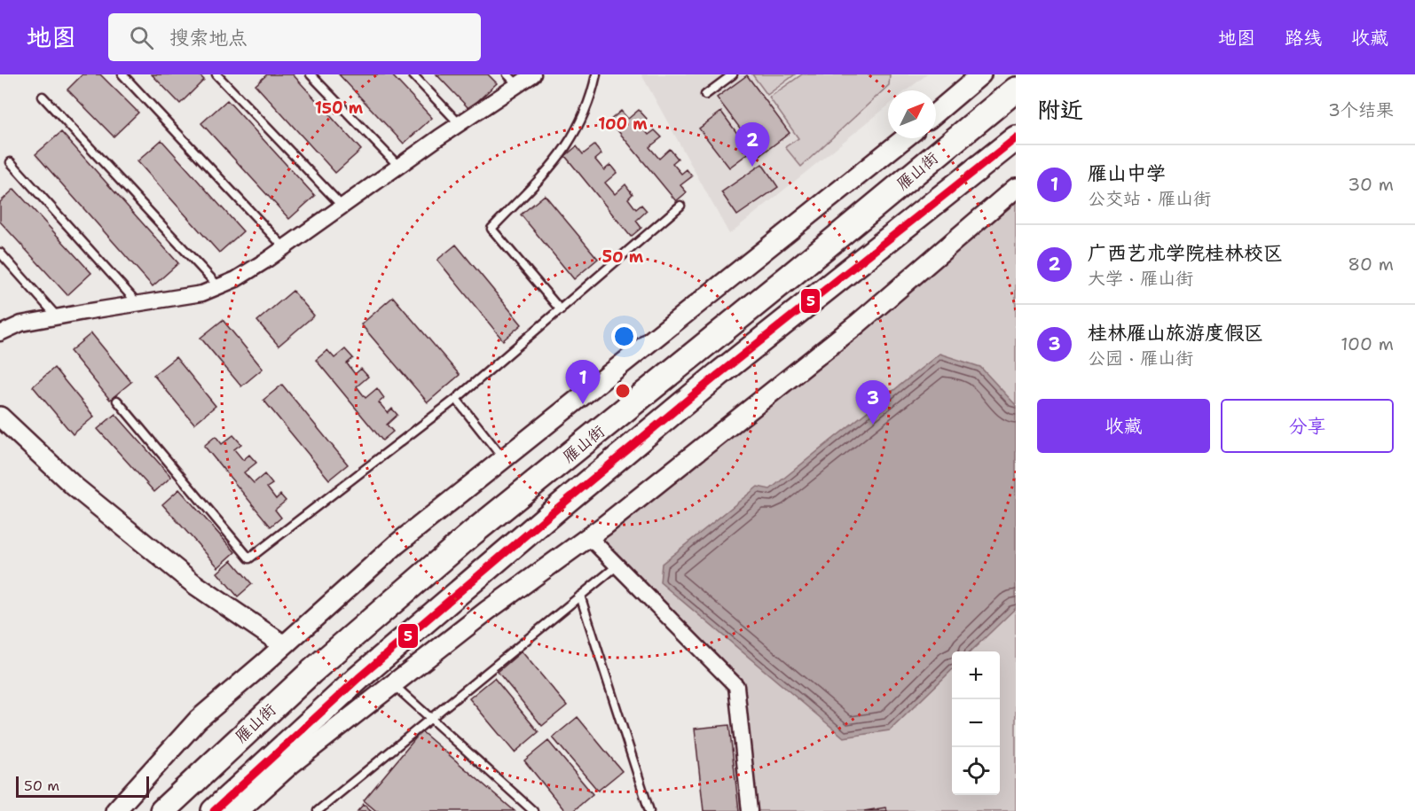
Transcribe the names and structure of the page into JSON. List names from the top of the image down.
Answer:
{
  "streets": {
    "highway": ["雁山街"]
  },
  "lines": ["transit line 5"],
  "scale_bar": "50 m",
  "north": "top right",
  "page": {
    "header": "地图",
    "search": "搜索地点",
    "nav": ["地图", "路线", "收藏"],
    "heading": ["附近", "3个结果"],
    "pins": ["2", "1", "3"],
    "list": [
      {
        "mark": "1",
        "name": "雁山中学",
        "note": "公交站 · 雁山街",
        "value": "30 m"
      },
      {
        "mark": "2",
        "name": "广西艺术学院桂林校区",
        "note": "大学 · 雁山街",
        "value": "80 m"
      },
      {
        "mark": "3",
        "name": "桂林雁山旅游度假区",
        "note": "公园 · 雁山街",
        "value": "100 m"
      }
    ],
    "buttons": ["收藏", "分享"],
    "map_buttons": ["+", "−"],
    "scale": "50 m"
  },
  "rings": ["150 m", "100 m", "50 m"]
}
